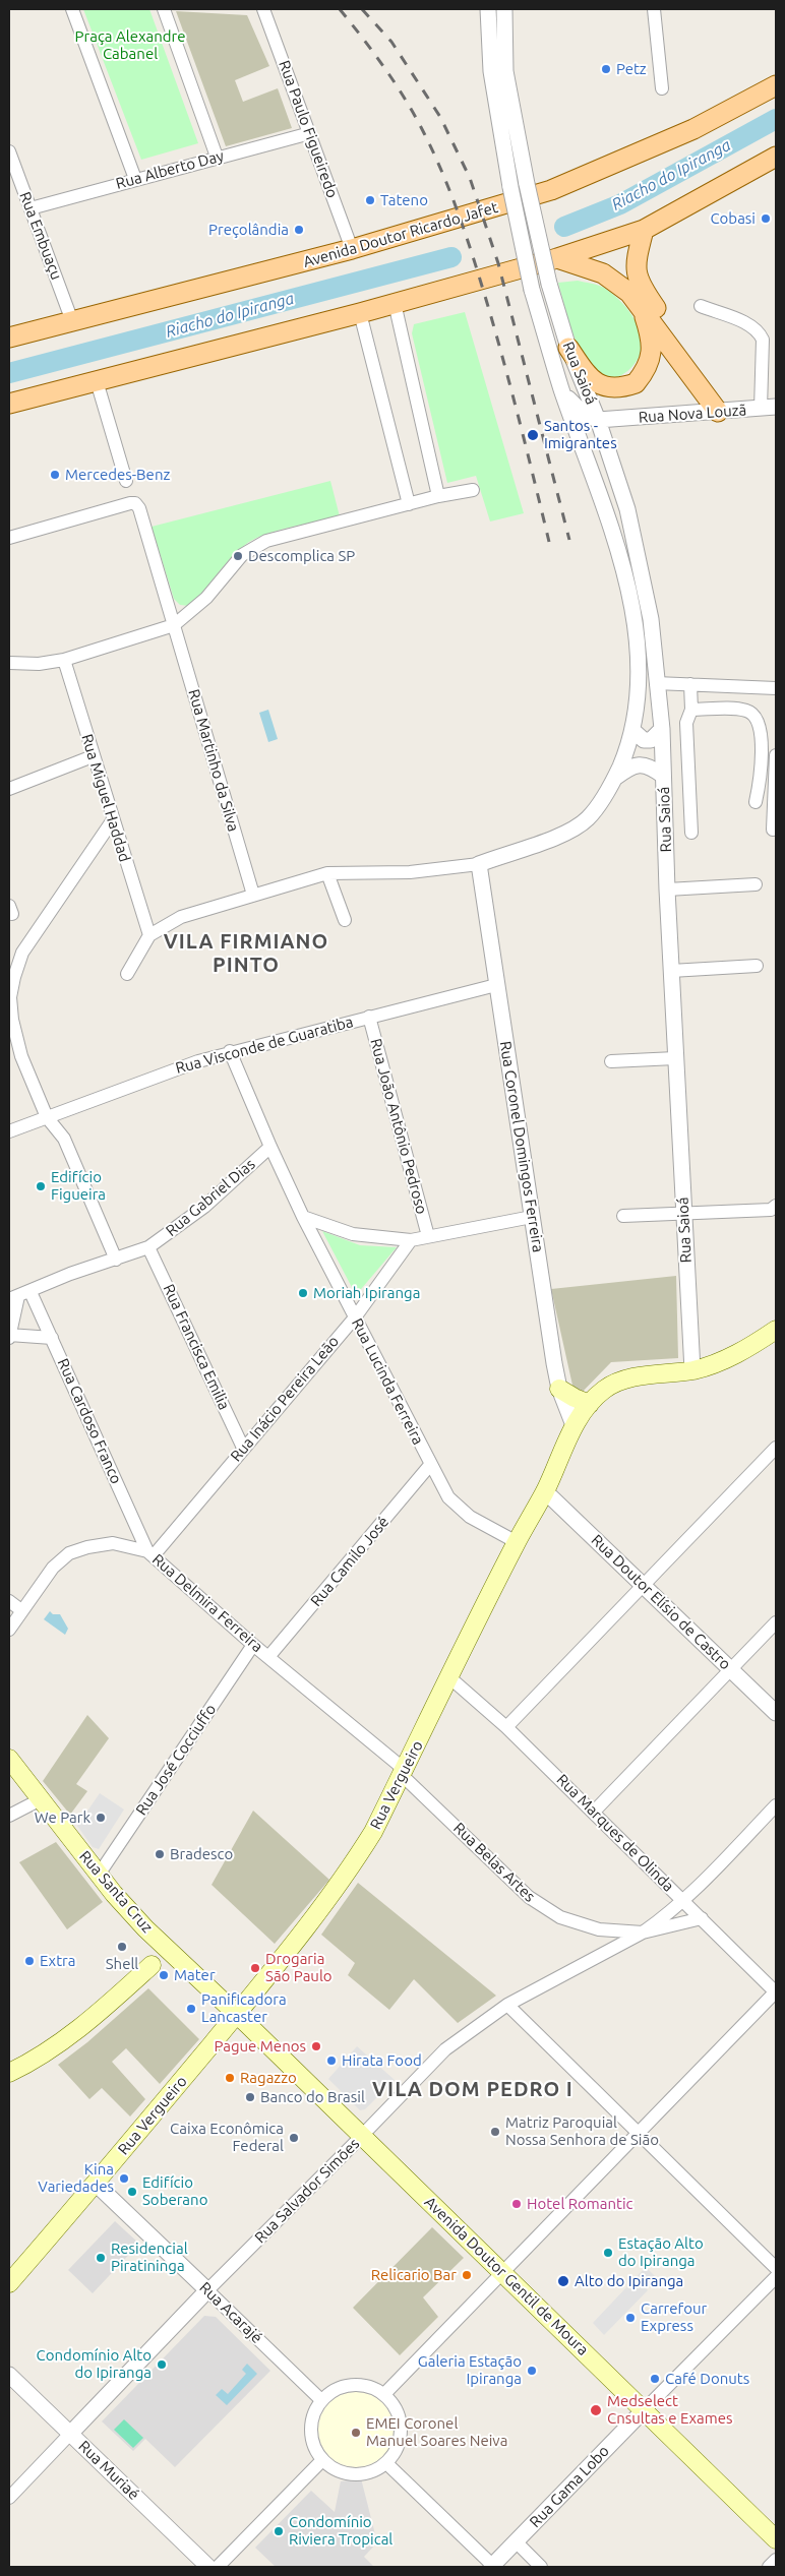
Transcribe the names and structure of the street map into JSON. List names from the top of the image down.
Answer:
{
  "streets": {
    "main road": [
      "Avenida Doutor Ricardo Jafet",
      "Rua Vergueiro",
      "Rua Santa Cruz",
      "Avenida Doutor Gentil de Moura"
    ],
    "street": [
      "Rua Paulo Figueiredo",
      "Rua Alberto Day",
      "Rua Embuaçu",
      "Rua Saioá",
      "Rua Nova Louzã",
      "Rua Martinho da Silva",
      "Rua Miguel Haddad",
      "Rua Visconde de Guaratiba",
      "Rua João Antônio Pedroso",
      "Rua Coronel Domingos Ferreira",
      "Rua Gabriel Dias",
      "Rua Francisca Emilia",
      "Rua Lucinda Ferreira",
      "Rua Inácio Pereira Leão",
      "Rua Cardoso Franco",
      "Rua Camilo José",
      "Rua Doutor Elísio de Castro",
      "Rua Delmira Ferreira",
      "Rua José Cocciuffo",
      "Rua Marques de Olinda",
      "Rua Belas Artes",
      "Rua Salvador Simões",
      "Rua Acarajé",
      "Rua Muriaé",
      "Rua Gama Lobo"
    ]
  },
  "crossings": [
    ["Rua Paulo Figueiredo", "Rua Alberto Day"],
    ["Rua Paulo Figueiredo", "Avenida Doutor Ricardo Jafet"],
    ["Rua Alberto Day", "Rua Embuaçu"],
    ["Avenida Doutor Ricardo Jafet", "Rua Embuaçu"],
    ["Rua Saioá", "Rua Nova Louzã"],
    ["Rua Saioá", "Rua Vergueiro"],
    ["Rua Visconde de Guaratiba", "Rua João Antônio Pedroso"],
    ["Rua Visconde de Guaratiba", "Rua Coronel Domingos Ferreira"],
    ["Rua Visconde de Guaratiba", "Rua Lucinda Ferreira"],
    ["Rua Coronel Domingos Ferreira", "Rua Vergueiro"],
    ["Rua Gabriel Dias", "Rua Francisca Emilia"],
    ["Rua Gabriel Dias", "Rua Lucinda Ferreira"],
    ["Rua Gabriel Dias", "Rua Cardoso Franco"],
    ["Rua Francisca Emilia", "Rua Inácio Pereira Leão"],
    ["Rua Lucinda Ferreira", "Rua Inácio Pereira Leão"],
    ["Rua Lucinda Ferreira", "Rua Camilo José"],
    ["Rua Lucinda Ferreira", "Rua Vergueiro"],
    ["Rua Inácio Pereira Leão", "Rua Cardoso Franco"],
    ["Rua Inácio Pereira Leão", "Rua Delmira Ferreira"],
    ["Rua Cardoso Franco", "Rua Delmira Ferreira"],
    ["Rua Camilo José", "Rua Delmira Ferreira"],
    ["Rua Doutor Elísio de Castro", "Rua Vergueiro"],
    ["Rua Delmira Ferreira", "Rua José Cocciuffo"],
    ["Rua Delmira Ferreira", "Rua Vergueiro"],
    ["Rua Delmira Ferreira", "Rua Belas Artes"],
    ["Rua José Cocciuffo", "Rua Santa Cruz"],
    ["Rua Vergueiro", "Rua Marques de Olinda"],
    ["Rua Vergueiro", "Rua Belas Artes"],
    ["Rua Vergueiro", "Rua Santa Cruz"],
    ["Rua Vergueiro", "Avenida Doutor Gentil de Moura"],
    ["Rua Vergueiro", "Rua Acarajé"],
    ["Rua Marques de Olinda", "Rua Salvador Simões"],
    ["Rua Belas Artes", "Rua Salvador Simões"],
    ["Rua Santa Cruz", "Avenida Doutor Gentil de Moura"],
    ["Rua Salvador Simões", "Avenida Doutor Gentil de Moura"],
    ["Rua Salvador Simões", "Rua Acarajé"],
    ["Rua Salvador Simões", "Rua Muriaé"],
    ["Avenida Doutor Gentil de Moura", "Rua Gama Lobo"]
  ],
  "districts": ["VILA FIRMIANO PINTO", "VILA DOM PEDRO I"],
  "water": ["Riacho do Ipiranga"],
  "parks": ["Praça Alexandre Cabanel"],
  "places": [
    "Petz",
    "Tateno",
    "Cobasi",
    "Preçolândia",
    "Santos - Imigrantes",
    "Mercedes-Benz",
    "Descomplica SP",
    "Edifício Figueira",
    "Moriah Ipiranga",
    "We Park",
    "Bradesco",
    "Shell",
    "Extra",
    "Drogaria São Paulo",
    "Mater",
    "Panificadora Lancaster",
    "Pague Menos",
    "Hirata Food",
    "Ragazzo",
    "Banco do Brasil",
    "Matriz Paroquial Nossa Senhora de Sião",
    "Caixa Econômica Federal",
    "Kina Variedades",
    "Edifício Soberano",
    "Hotel Romantic",
    "Estação Alto do Ipiranga",
    "Residencial Piratininga",
    "Relicario Bar",
    "Alto do Ipiranga",
    "Carrefour Express",
    "Condomínio Alto do Ipiranga",
    "Galeria Estação Ipiranga",
    "Café Donuts",
    "Medselect Cnsultas e Exames",
    "EMEI Coronel Manuel Soares Neiva",
    "Condomínio Riviera Tropical"
  ]
}
